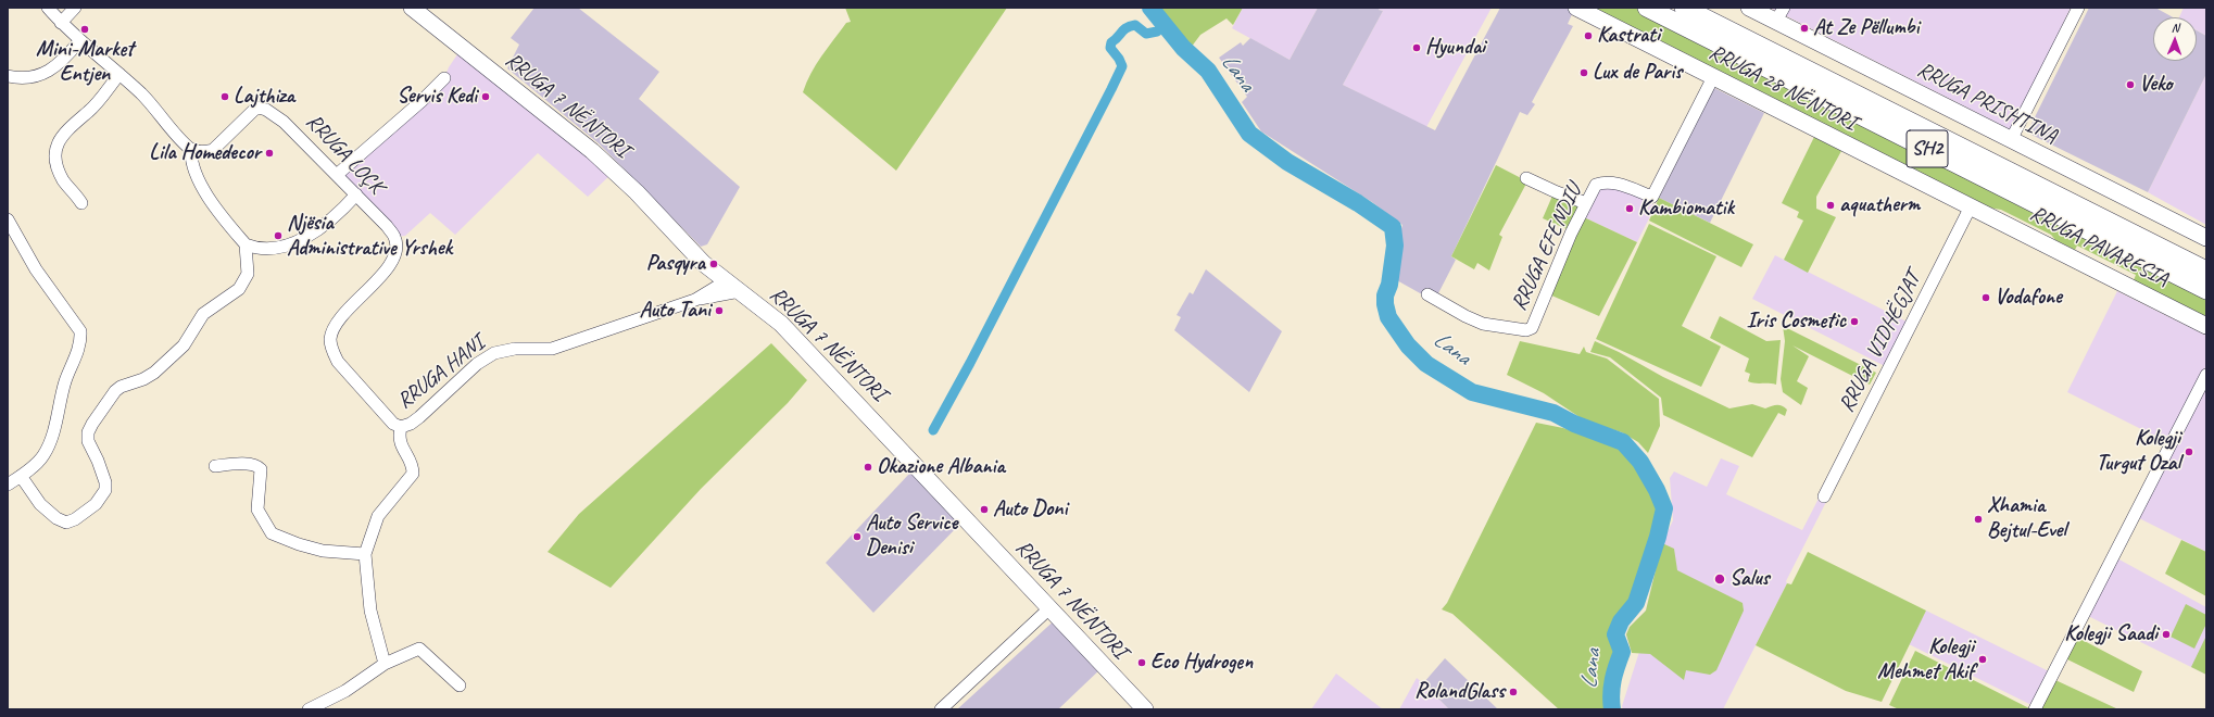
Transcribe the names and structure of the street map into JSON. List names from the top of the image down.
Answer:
{
  "streets": {
    "highway": ["SH2"],
    "main road": [
      "RRUGA 28 NËNTORI",
      "RRUGA PRISHTINA",
      "RRUGA 7 NËNTORI",
      "RRUGA PAVARESIA"
    ],
    "street": [
      "RRUGA LOÇK",
      "RRUGA EFENDIU",
      "RRUGA VIDHËGJAT",
      "RRUGA HANI"
    ]
  },
  "crossings": [
    ["RRUGA 28 NËNTORI", "RRUGA PAVARESIA"],
    ["RRUGA 28 NËNTORI", "RRUGA EFENDIU"],
    ["RRUGA 28 NËNTORI", "RRUGA VIDHËGJAT"],
    ["RRUGA 7 NËNTORI", "RRUGA HANI"],
    ["RRUGA LOÇK", "RRUGA HANI"],
    ["RRUGA PAVARESIA", "RRUGA VIDHËGJAT"]
  ],
  "water": ["Lana"],
  "places": [
    "At Ze Pëllumbi",
    "Mini-Market Entjen",
    "Kastrati",
    "Hyundai",
    "Lux de Paris",
    "Veko",
    "Lajthiza",
    "Servis Kedi",
    "Lila Homedecor",
    "aquatherm",
    "Kambiomatik",
    "Njësia Administrative Yrshek",
    "Pasqyra",
    "Vodafone",
    "Auto Tani",
    "Iris Cosmetic",
    "Kolegji Turgut Ozal",
    "Okazione Albania",
    "Auto Doni",
    "Xhamia Bejtul-Evel",
    "Auto Service Denisi",
    "Salus",
    "Kolegji Saadi",
    "Kolegji Mehmet Akif",
    "Eco Hydrogen",
    "RolandGlass"
  ],
  "north": "top"
}
